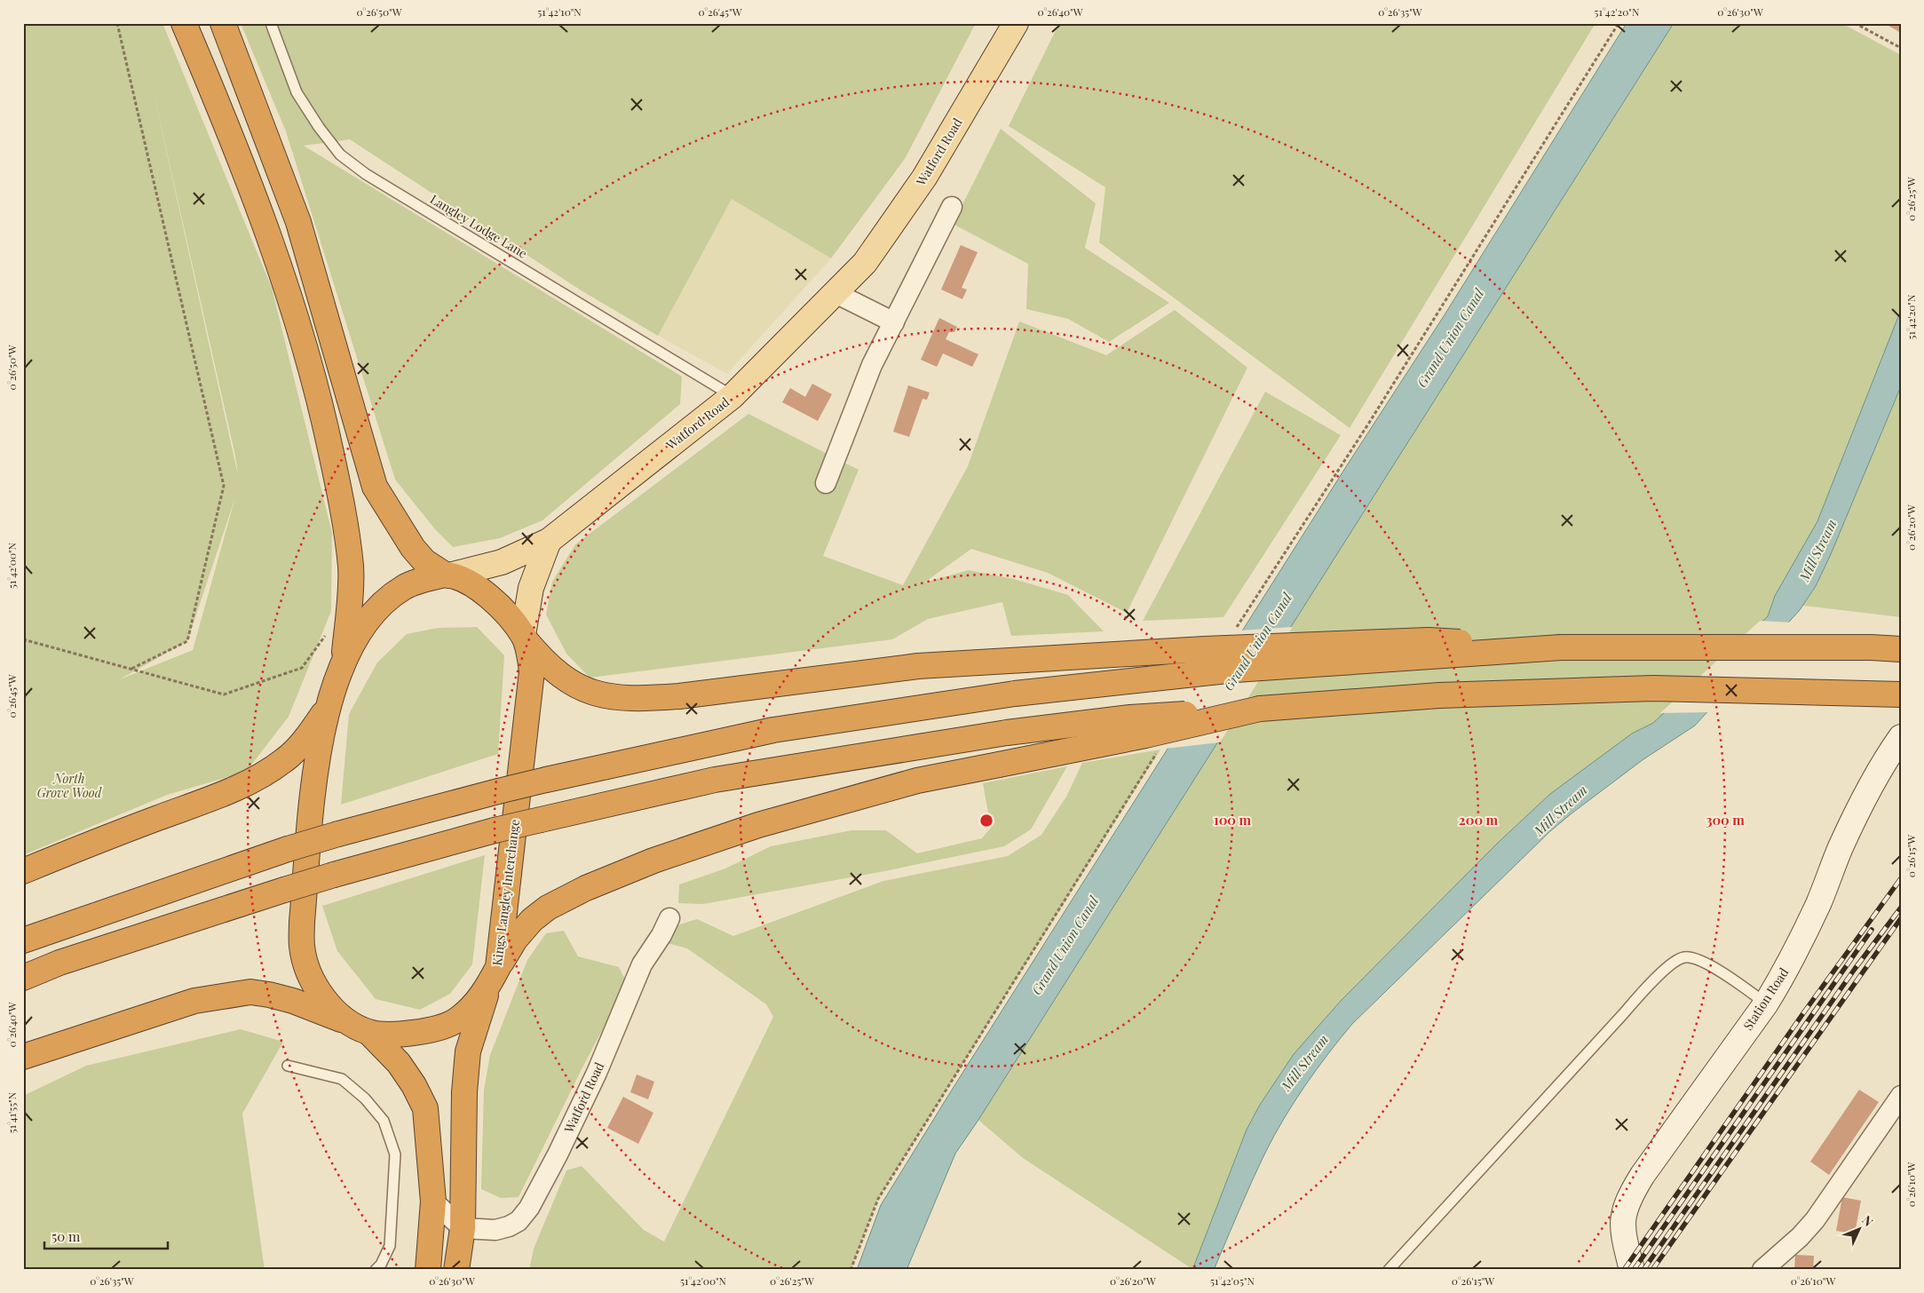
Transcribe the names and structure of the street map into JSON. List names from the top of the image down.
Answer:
{
  "streets": {
    "highway": ["Kings Langley Interchange"],
    "main road": ["Watford Road"],
    "street": ["Station Road"],
    "lane": ["Langley Lodge Lane"]
  },
  "crossings": [
    ["Watford Road", "Langley Lodge Lane"],
    ["Watford Road", "Kings Langley Interchange"]
  ],
  "water": ["Grand Union Canal", "Mill Stream"],
  "parks": ["North Grove Wood"],
  "scale_bar": "50 m",
  "north": "top right",
  "coordinates": [
    "0°26'50\"W",
    "51°42'10\"N",
    "0°26'45\"W",
    "0°26'40\"W",
    "0°26'35\"W",
    "51°42'20\"N",
    "0°26'30\"W",
    "0°26'25\"W",
    "0°26'20\"W",
    "51°42'00\"N",
    "0°26'15\"W",
    "51°41'55\"N",
    "0°26'10\"W",
    "51°42'05\"N"
  ],
  "rings": ["100 m", "200 m", "300 m"]
}
